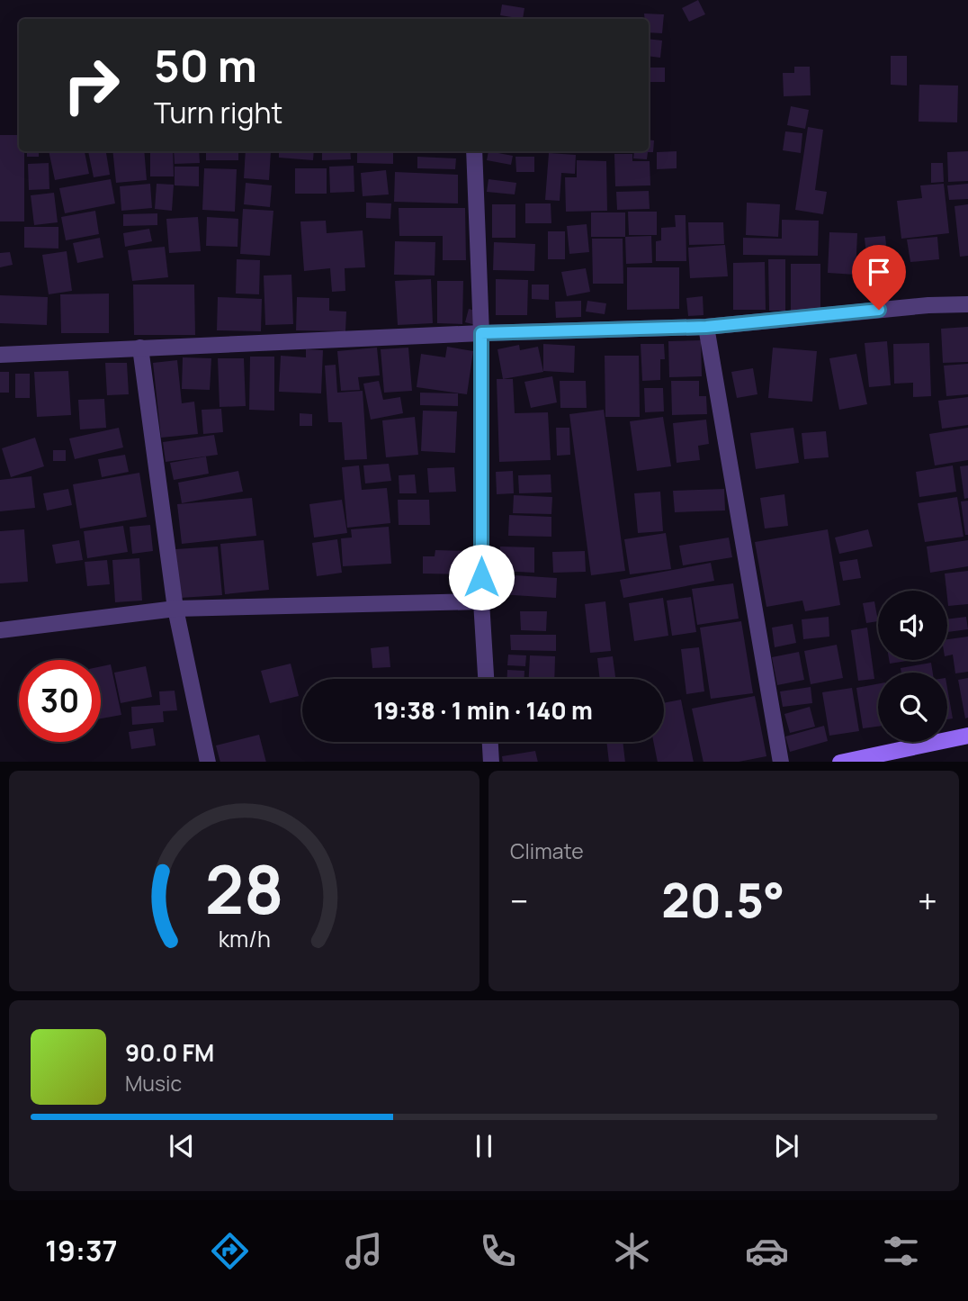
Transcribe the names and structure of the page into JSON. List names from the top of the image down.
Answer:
{
  "page": {
    "turn": ["50 m", "Turn right"],
    "limit": "30",
    "trip": "19:38 · 1 min · 140 m",
    "tile": "Climate",
    "heat": ["−", "20.5°", "+"],
    "song": ["90.0 FM", "Music"],
    "tabs": "19:37",
    "gauge": ["28", "km/h"]
  }
}
